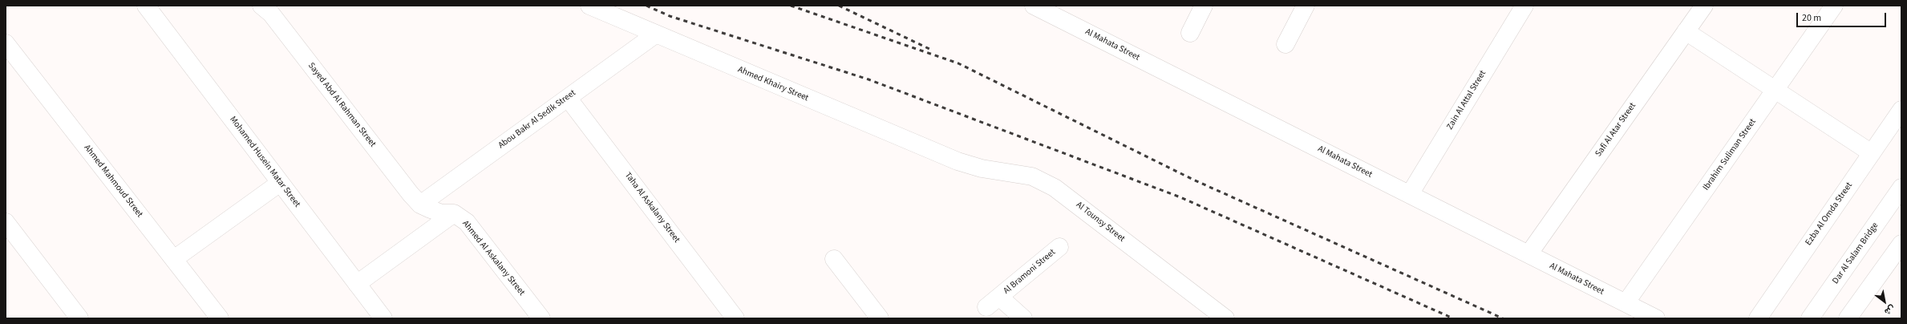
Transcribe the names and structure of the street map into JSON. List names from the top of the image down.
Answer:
{
  "streets": {
    "street": [
      "Al Mahata Street",
      "Ahmed Khairy Street",
      "Zain Al Attal Street",
      "Sayed Abd Al Rahman Street",
      "Abou Bakr Al Sedik Street",
      "Safi Al Atar Street",
      "Ibrahim Suliman Street",
      "Mohamed Husein Matar Street",
      "Ahmed Mahmoud Street",
      "Taha Al Askalany Street",
      "Ezba Al Omda Street",
      "Al Tounsy Street",
      "Dar Al Salam Bridge",
      "Ahmed Al Askalany Street",
      "Al Bramoni Street"
    ]
  },
  "crossings": [
    ["Al Mahata Street", "Zain Al Attal Street"],
    ["Al Mahata Street", "Safi Al Atar Street"],
    ["Al Mahata Street", "Ibrahim Suliman Street"],
    ["Ahmed Khairy Street", "Abou Bakr Al Sedik Street"],
    ["Ahmed Khairy Street", "Al Tounsy Street"],
    ["Sayed Abd Al Rahman Street", "Abou Bakr Al Sedik Street"],
    ["Sayed Abd Al Rahman Street", "Ahmed Al Askalany Street"],
    ["Abou Bakr Al Sedik Street", "Taha Al Askalany Street"],
    ["Abou Bakr Al Sedik Street", "Ahmed Al Askalany Street"]
  ],
  "scale_bar": "20 m",
  "north": "bottom right"
}
